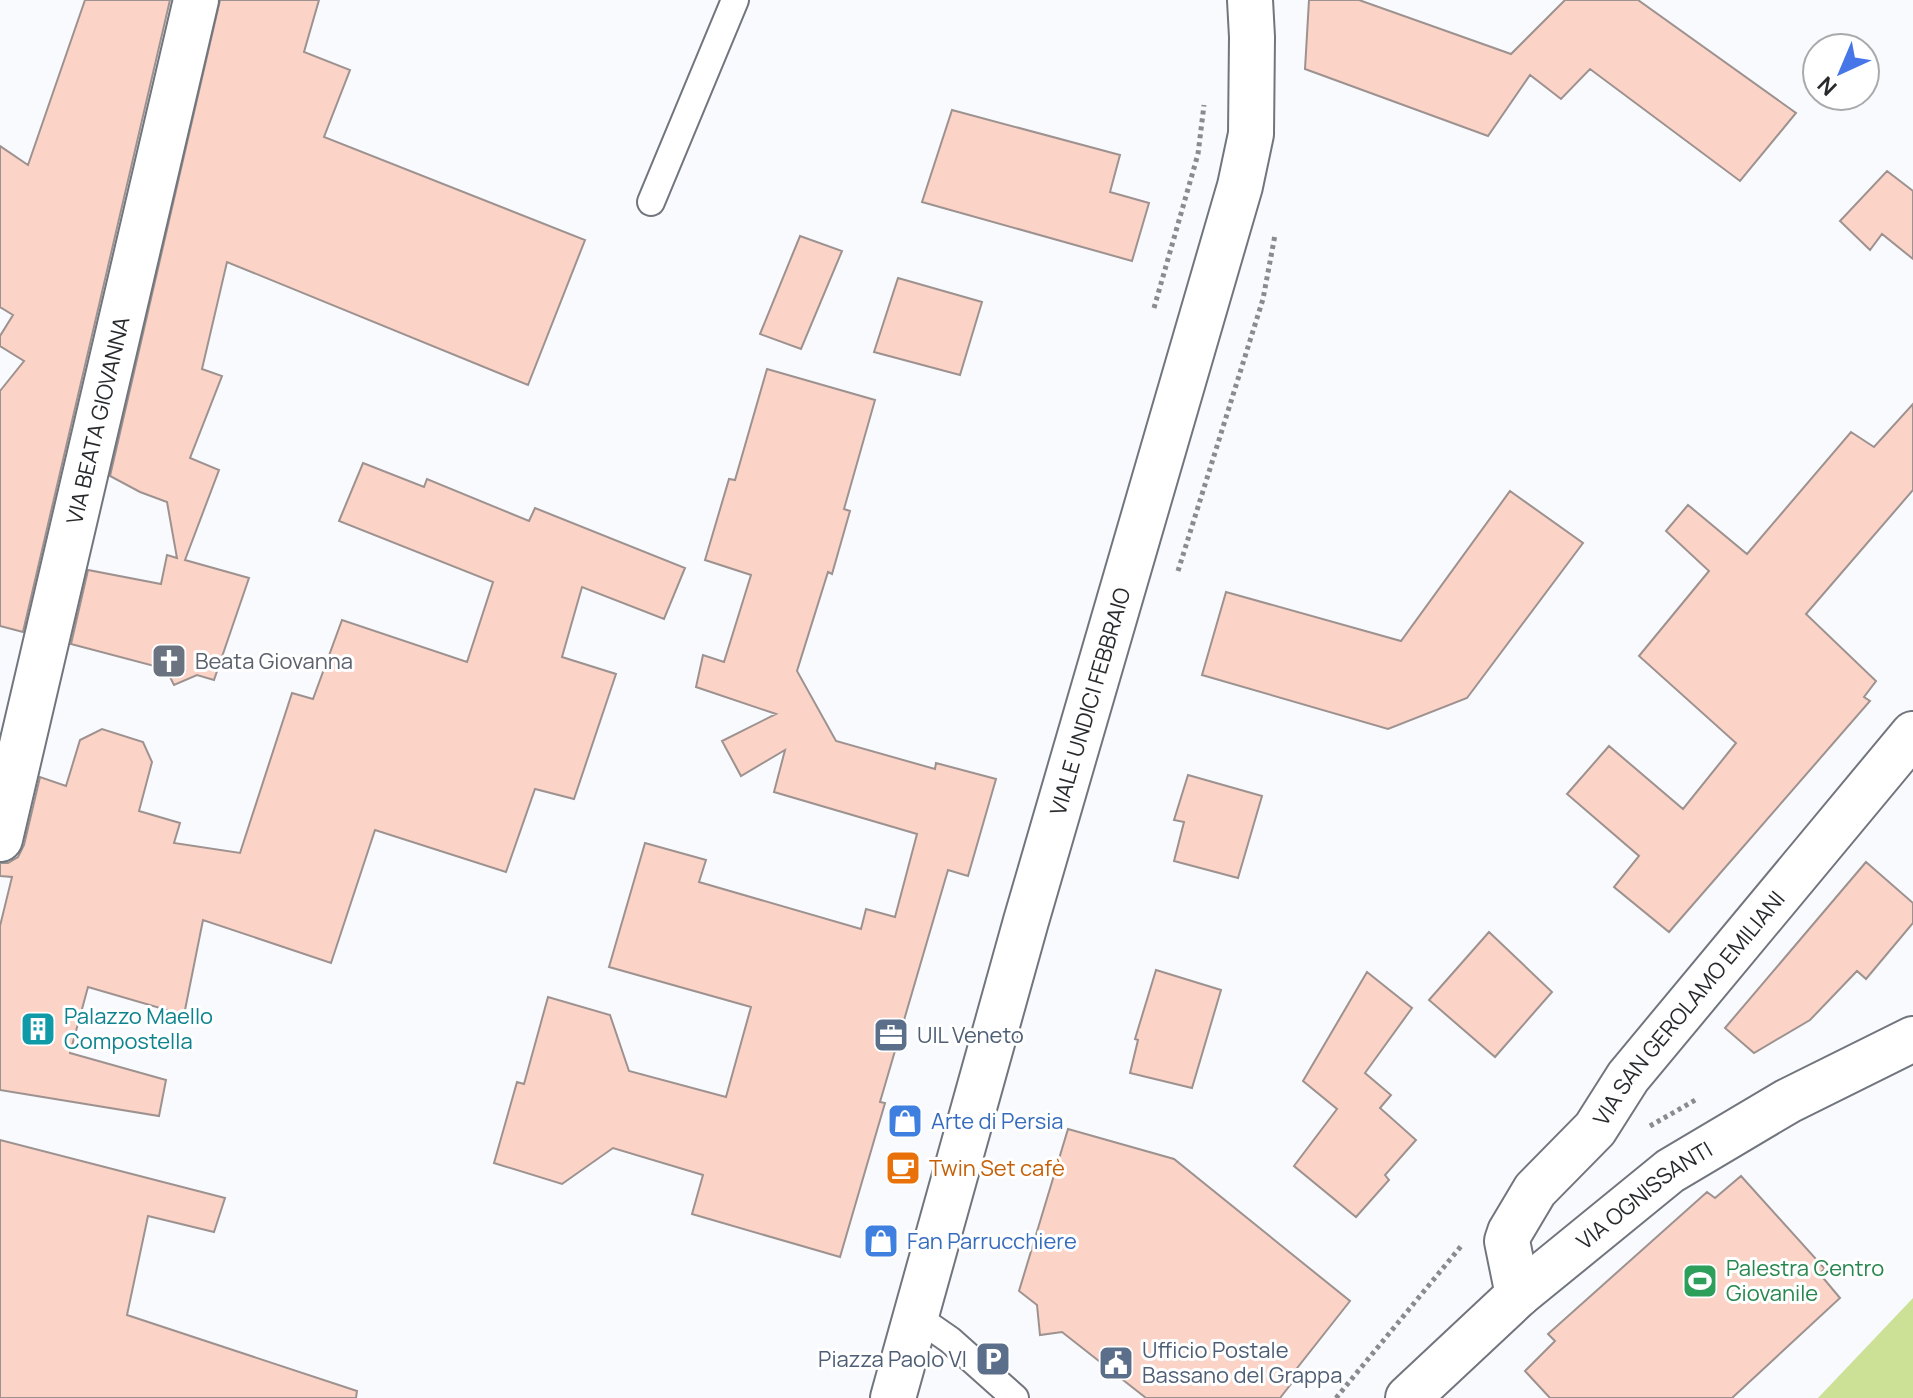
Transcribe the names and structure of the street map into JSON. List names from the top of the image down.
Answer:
{
  "streets": {
    "street": [
      "VIA BEATA GIOVANNA",
      "VIALE UNDICI FEBBRAIO",
      "VIA SAN GEROLAMO EMILIANI",
      "VIA OGNISSANTI"
    ]
  },
  "crossings": [
    ["VIA SAN GEROLAMO EMILIANI", "VIA OGNISSANTI"]
  ],
  "places": {
    "church": ["Beata Giovanna"],
    "building": ["Palazzo Maello Compostella"],
    "office": ["UIL Veneto"],
    "shop": ["Arte di Persia", "Fan Parrucchiere"],
    "cafe": ["Twin Set cafè"],
    "sports": ["Palestra Centro Giovanile"],
    "parking": ["Piazza Paolo VI"],
    "public building": ["Ufficio Postale Bassano del Grappa"]
  },
  "north": "bottom left"
}
